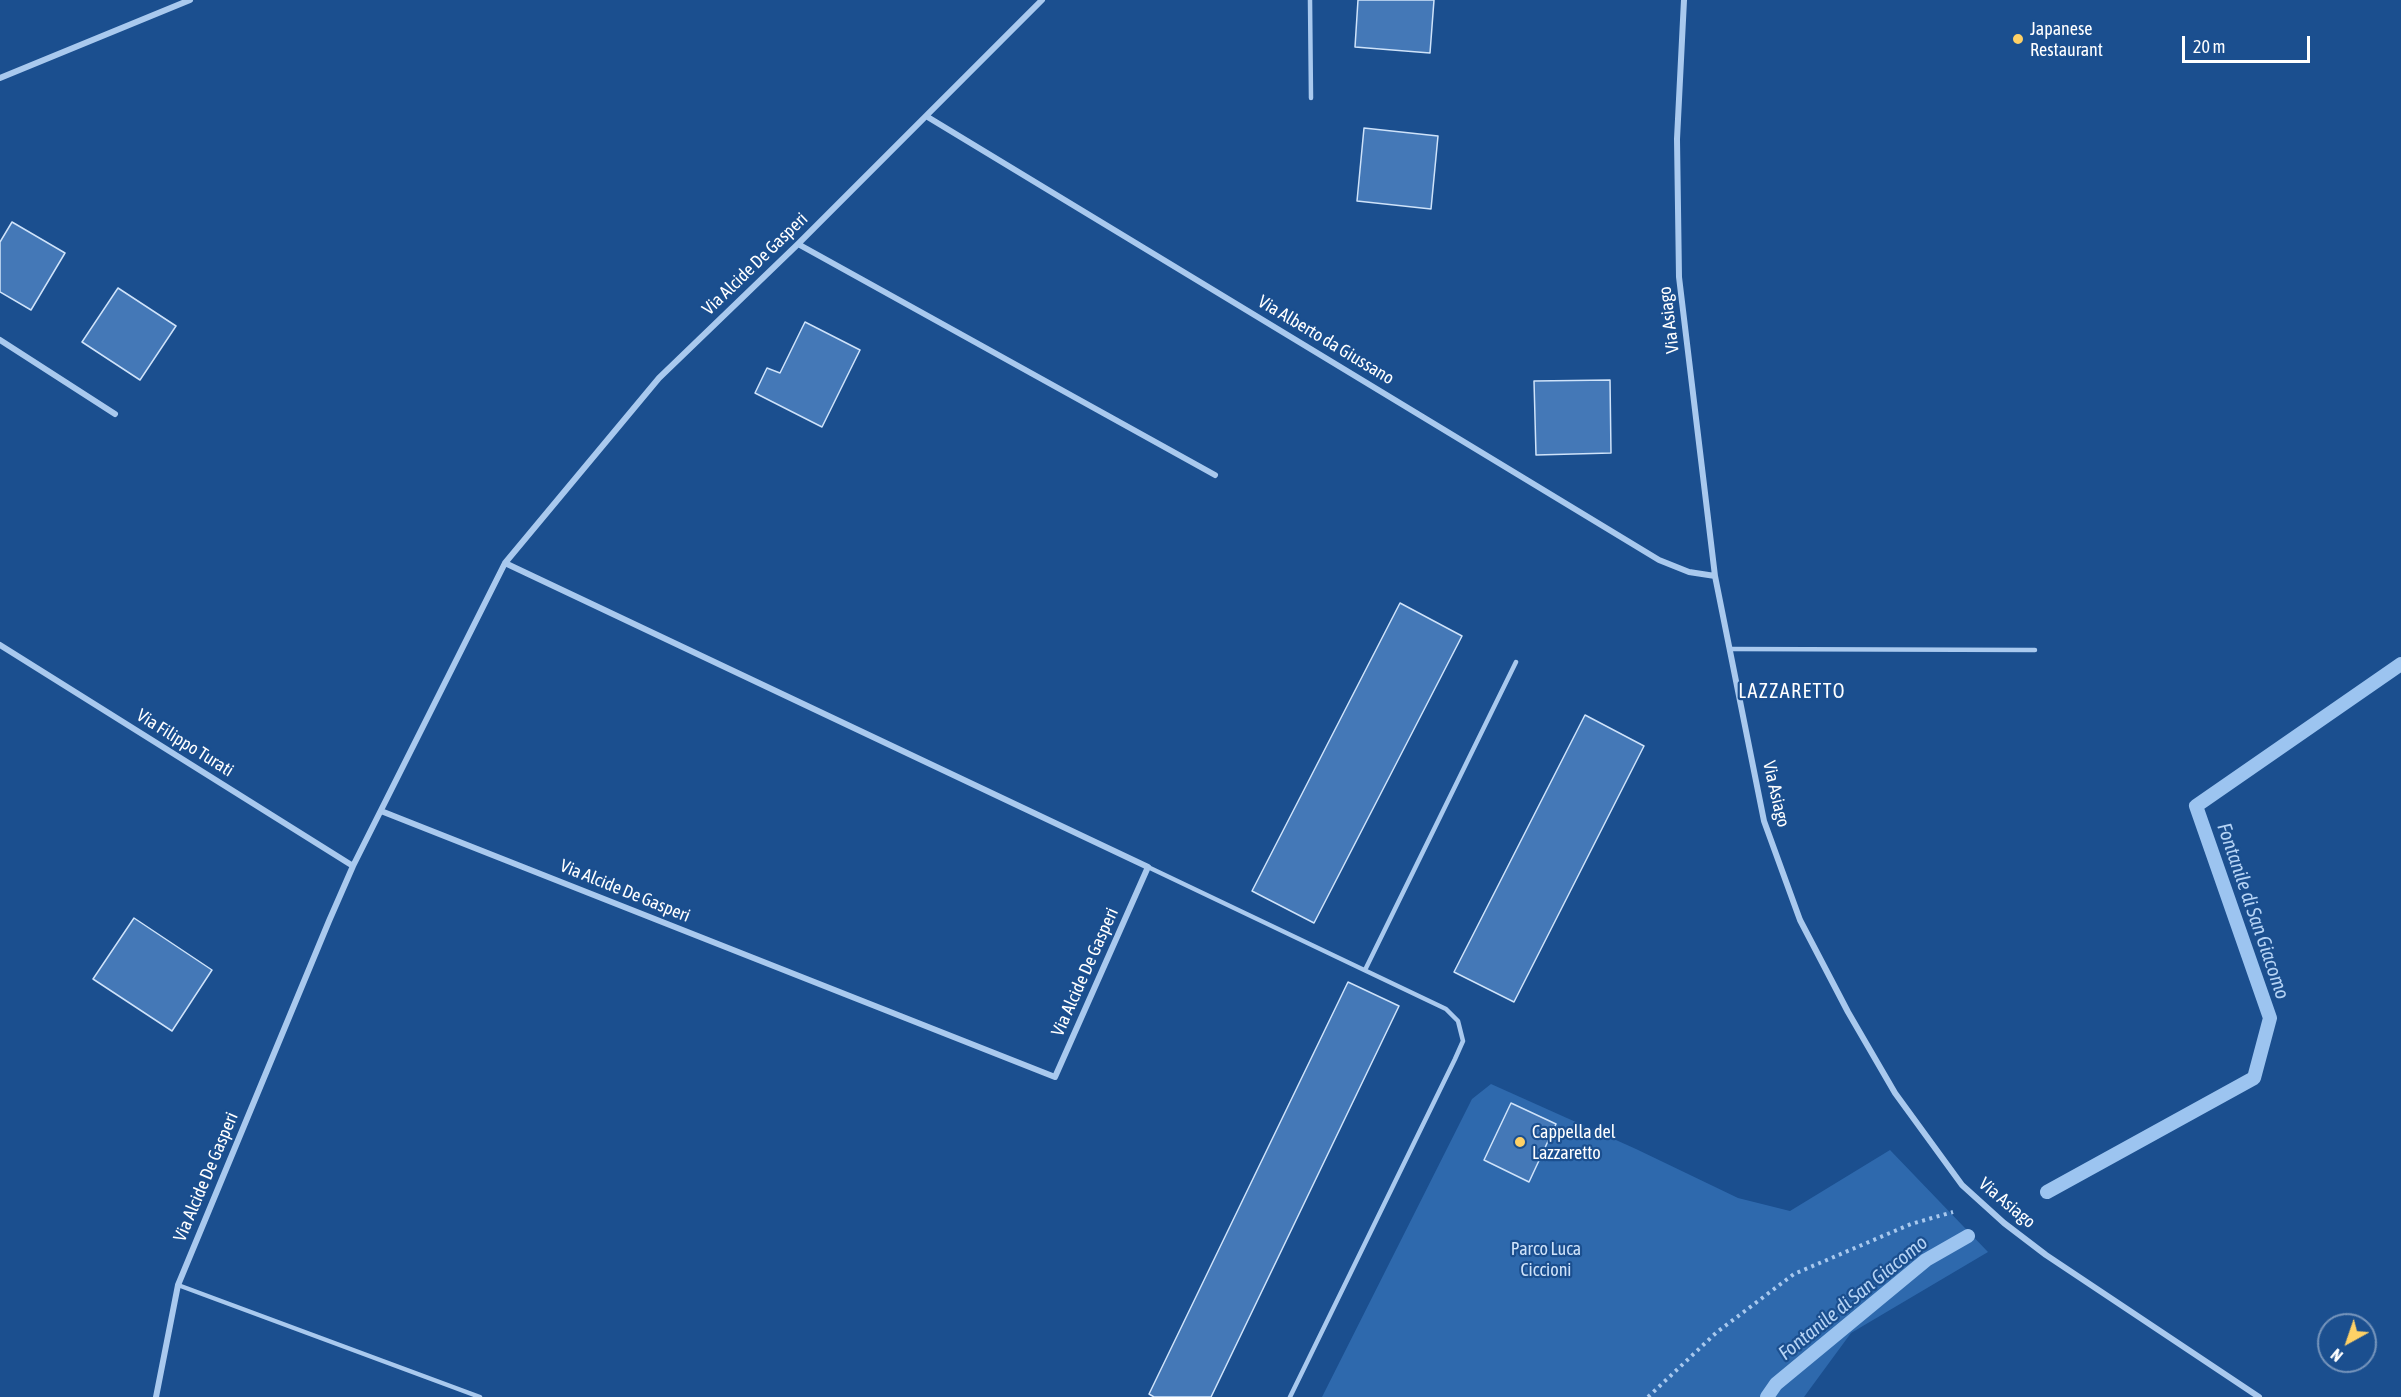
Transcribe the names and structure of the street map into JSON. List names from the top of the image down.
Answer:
{
  "streets": {
    "street": [
      "Via Alcide De Gasperi",
      "Via Asiago",
      "Via Alberto da Giussano",
      "Via Filippo Turati"
    ]
  },
  "crossings": [
    ["Via Alcide De Gasperi", "Via Alberto da Giussano"],
    ["Via Alcide De Gasperi", "Via Filippo Turati"],
    ["Via Asiago", "Via Alberto da Giussano"]
  ],
  "districts": ["LAZZARETTO"],
  "water": ["Fontanile di San Giacomo"],
  "parks": ["Parco Luca Ciccioni"],
  "places": ["Japanese Restaurant", "Cappella del Lazzaretto"],
  "scale_bar": "20 m",
  "north": "bottom left"
}
